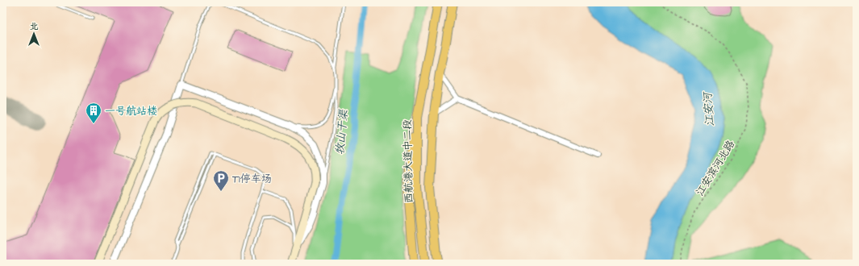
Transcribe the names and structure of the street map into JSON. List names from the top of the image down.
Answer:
{
  "streets": {
    "main road": ["西航港大道中二段"],
    "path": ["江安滨河北路"]
  },
  "water": ["江安河", "牧山干渠"],
  "places": {
    "building": ["一号航站楼"],
    "parking": ["T1停车场"]
  },
  "north": "top"
}
